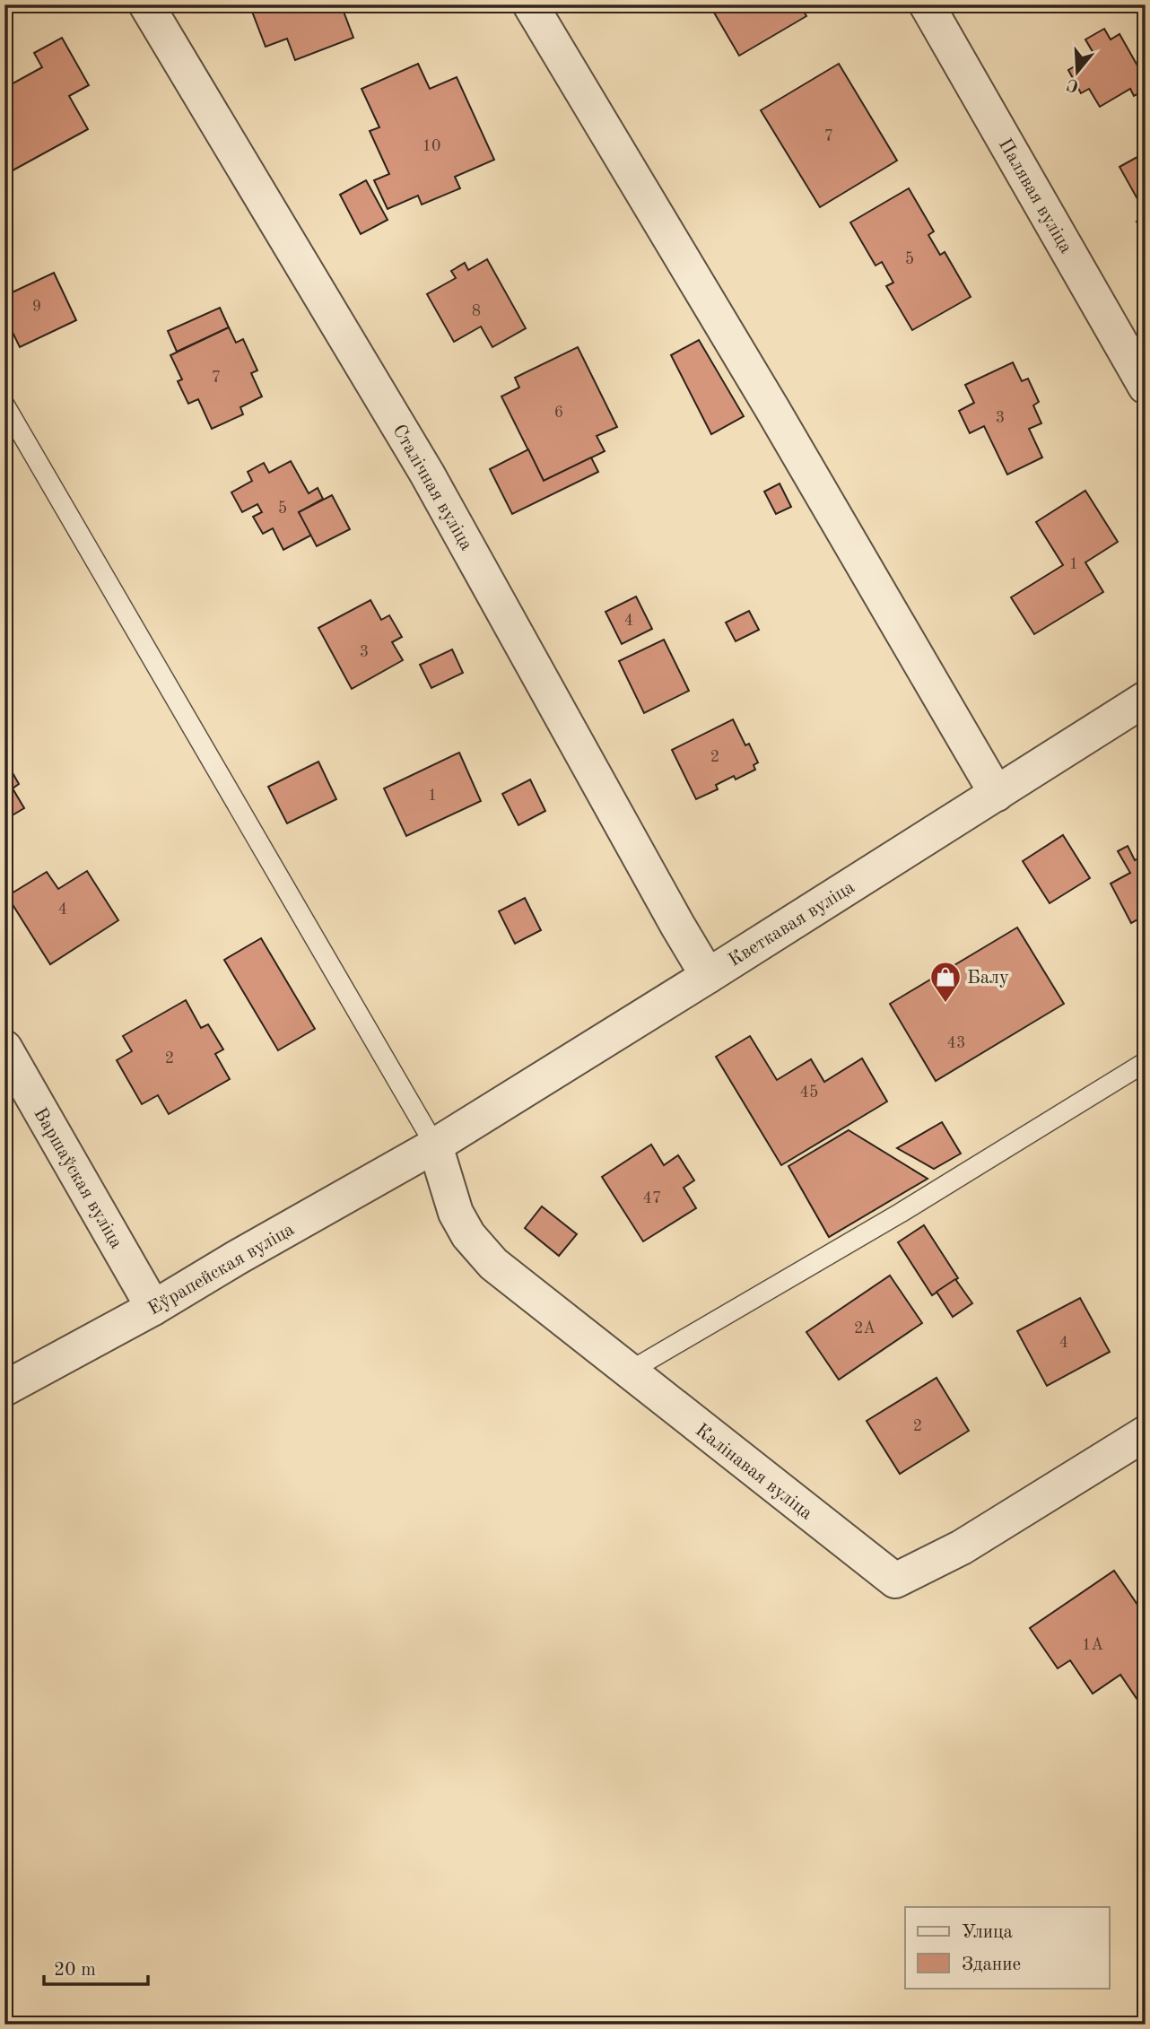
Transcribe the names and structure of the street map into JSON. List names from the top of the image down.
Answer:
{
  "streets": {
    "street": [
      "Палявая вуліца",
      "Сталічная вуліца",
      "Кветкавая вуліца",
      "Варшаўская вуліца",
      "Еўрапейская вуліца",
      "Калінавая вуліца"
    ]
  },
  "crossings": [
    ["Сталічная вуліца", "Кветкавая вуліца"],
    ["Кветкавая вуліца", "Еўрапейская вуліца"],
    ["Кветкавая вуліца", "Калінавая вуліца"],
    ["Варшаўская вуліца", "Еўрапейская вуліца"],
    ["Еўрапейская вуліца", "Калінавая вуліца"]
  ],
  "places": {
    "shop": ["Балу"]
  },
  "house_numbers": [
    "7",
    "10",
    "5",
    "9",
    "8",
    "7",
    "6",
    "3",
    "5",
    "1",
    "4",
    "3",
    "2",
    "1",
    "4",
    "43",
    "2",
    "45",
    "47",
    "2А",
    "4",
    "2",
    "1А"
  ],
  "legend": ["Улица", "Здание"],
  "scale_bar": "20 m",
  "north": "bottom"
}
